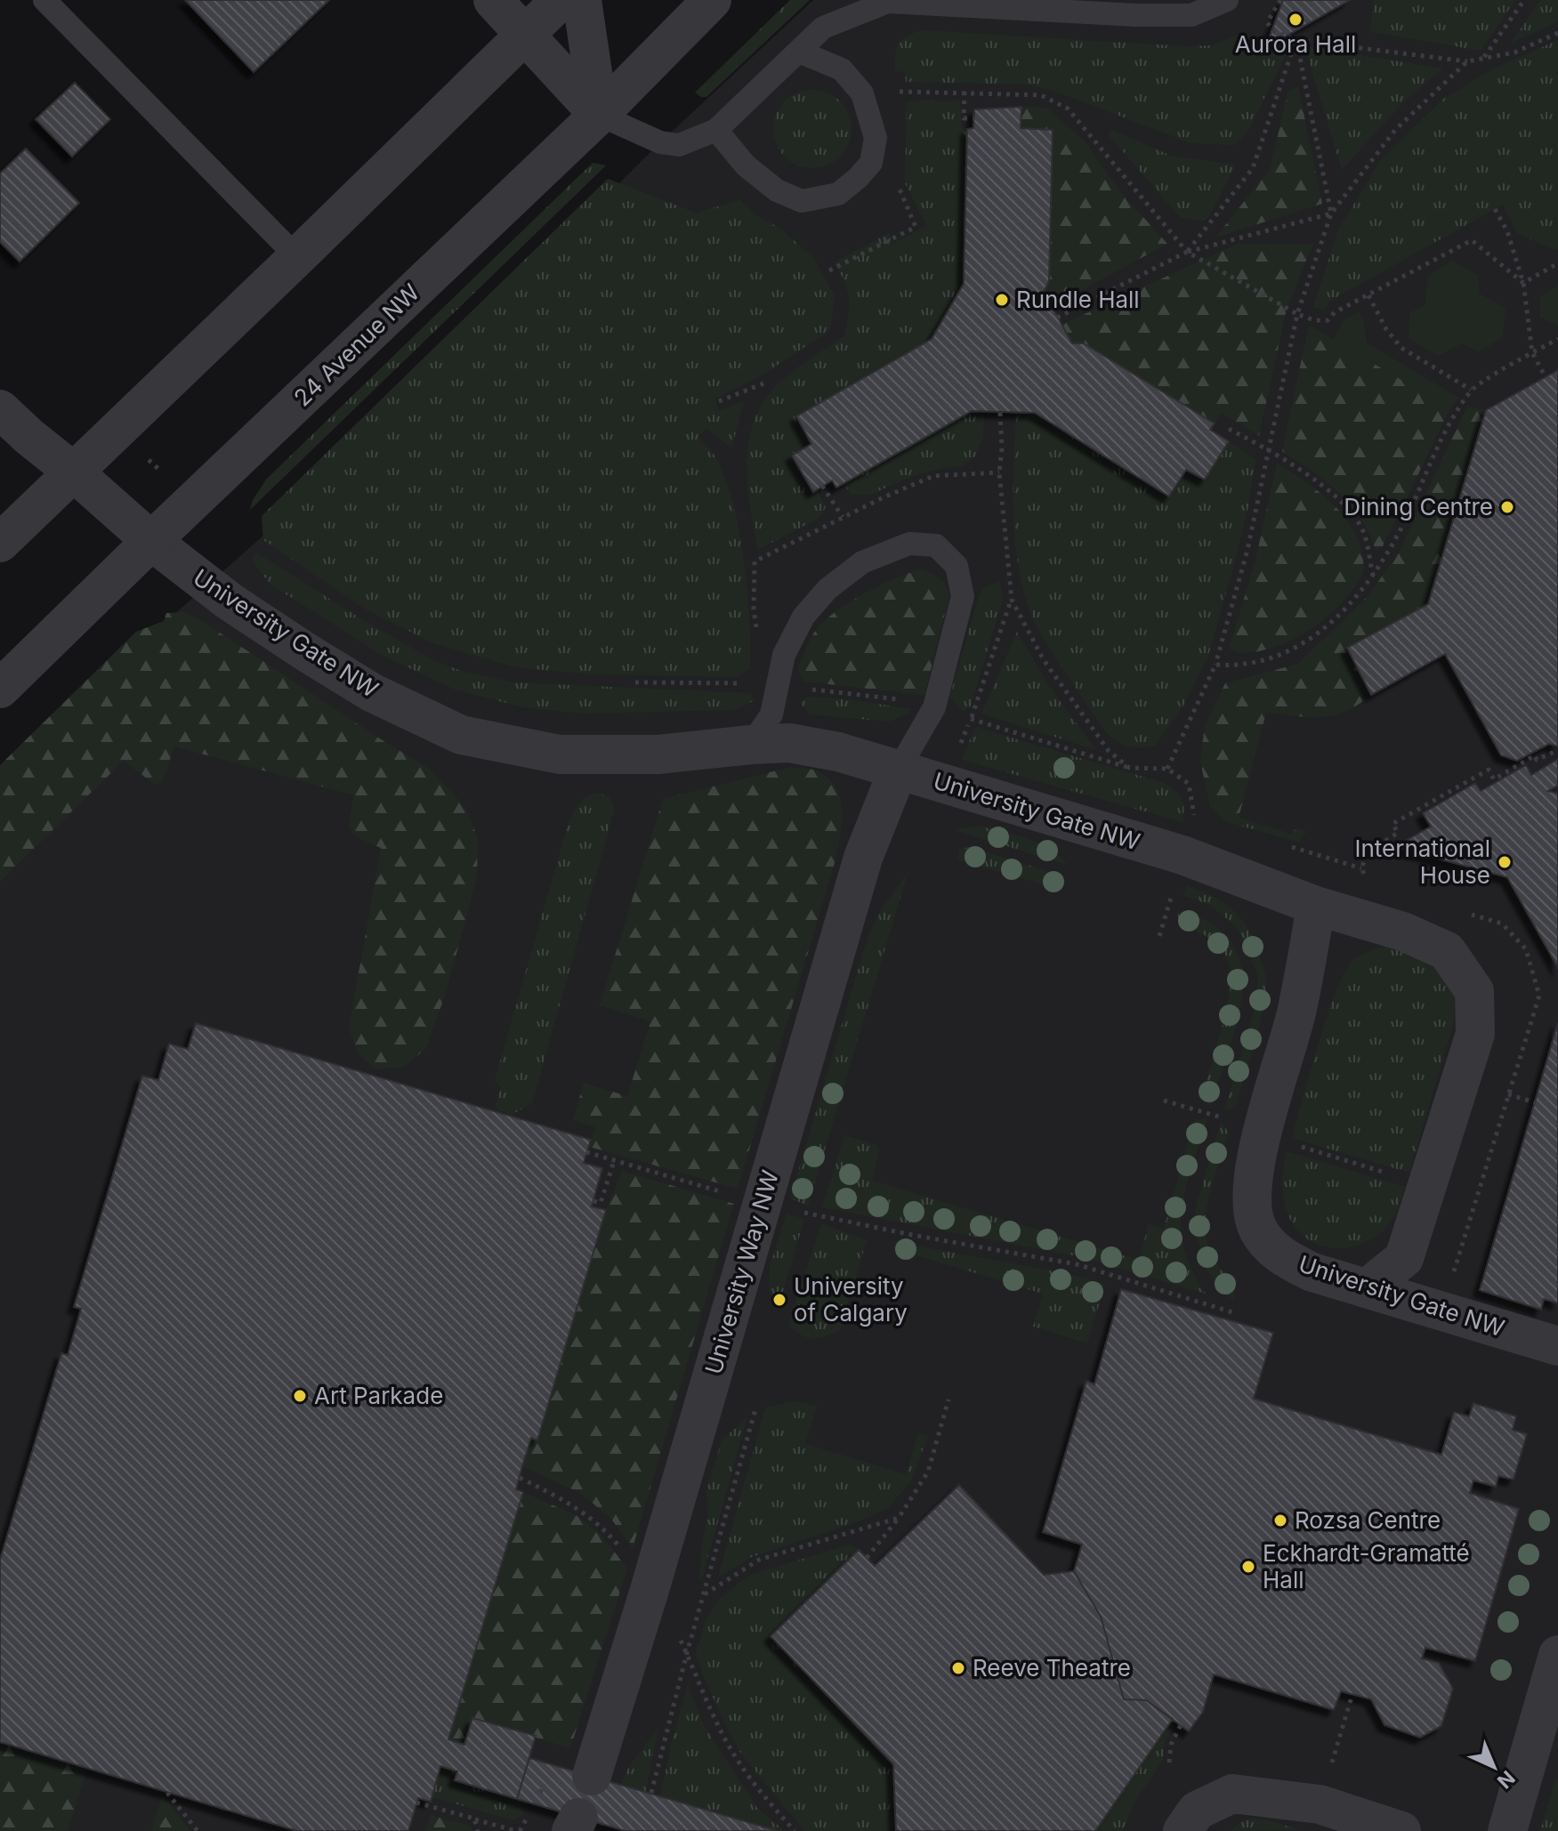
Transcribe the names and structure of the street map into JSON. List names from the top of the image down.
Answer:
{
  "streets": {
    "street": ["24 Avenue NW", "University Gate NW", "University Way NW"]
  },
  "crossings": [
    ["24 Avenue NW", "University Gate NW"],
    ["University Gate NW", "University Way NW"]
  ],
  "places": [
    "Aurora Hall",
    "Rundle Hall",
    "Dining Centre",
    "International House",
    "University of Calgary",
    "Art Parkade",
    "Rozsa Centre",
    "Eckhardt-Gramatté Hall",
    "Reeve Theatre"
  ],
  "north": "bottom right"
}
